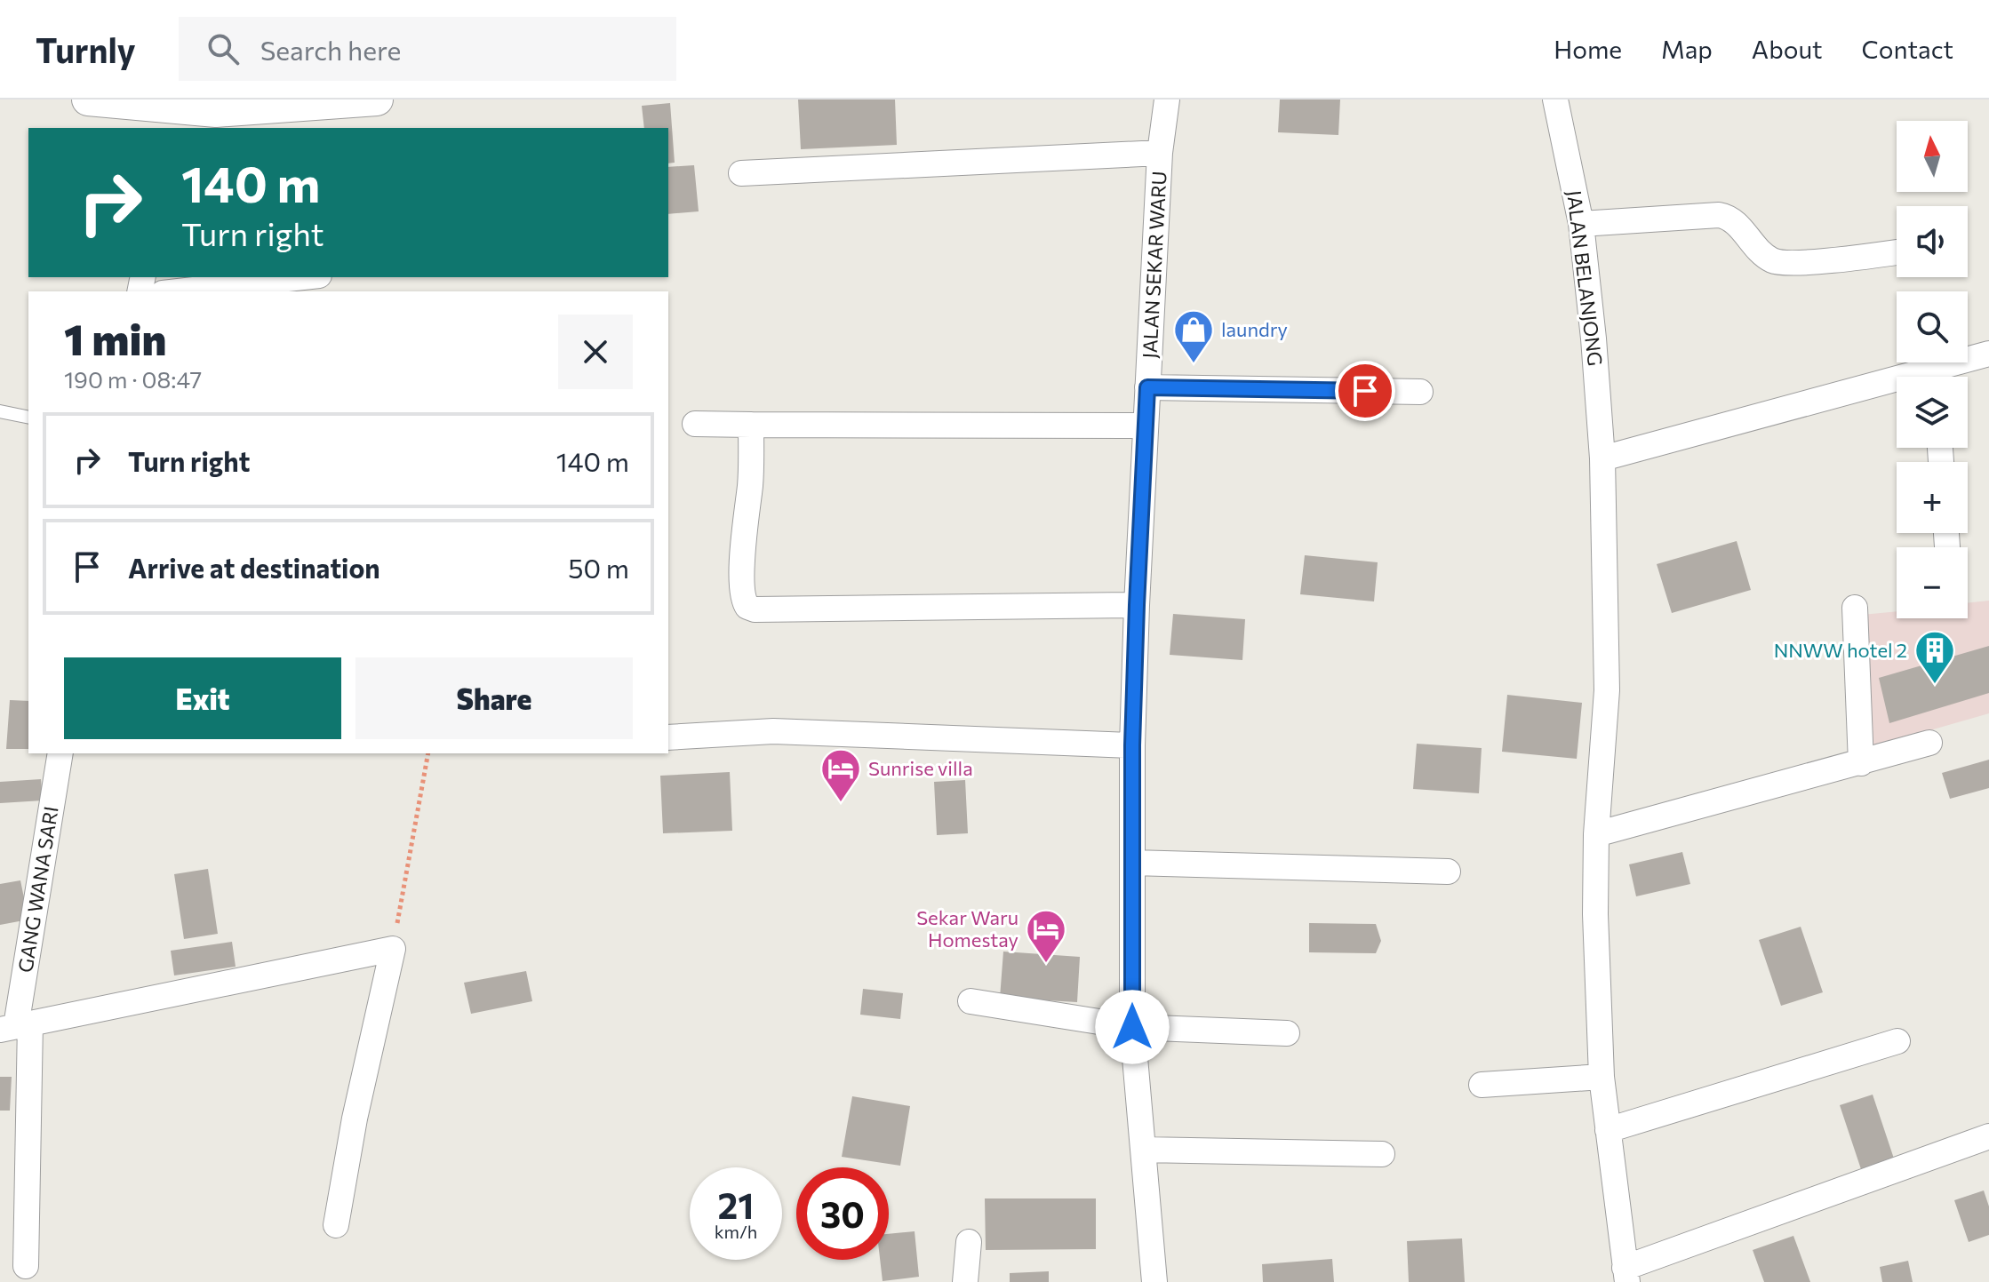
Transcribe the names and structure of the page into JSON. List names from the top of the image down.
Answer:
{
  "streets": {
    "street": ["JALAN SEKAR WARU", "JALAN BELANJONG", "GANG WANA SARI"]
  },
  "places": {
    "shop": ["laundry"],
    "building": ["NNWW hotel 2"],
    "hotel": ["Sunrise villa", "Sekar Waru Homestay"]
  },
  "north": "top",
  "page": {
    "header": "Turnly",
    "search": "Search here",
    "nav": [
      "Home",
      "Map",
      "About",
      "Contact"
    ],
    "map_buttons": ["+", "−"],
    "turn": ["140 m", "Turn right"],
    "heading": ["1 min", "190 m · 08:47"],
    "list": [
      {
        "name": "Turn right",
        "value": "140 m"
      },
      {
        "name": "Arrive at destination",
        "value": "50 m"
      }
    ],
    "buttons": ["Exit", "Share"],
    "speed": "21 km/h",
    "limit": "30"
  }
}
